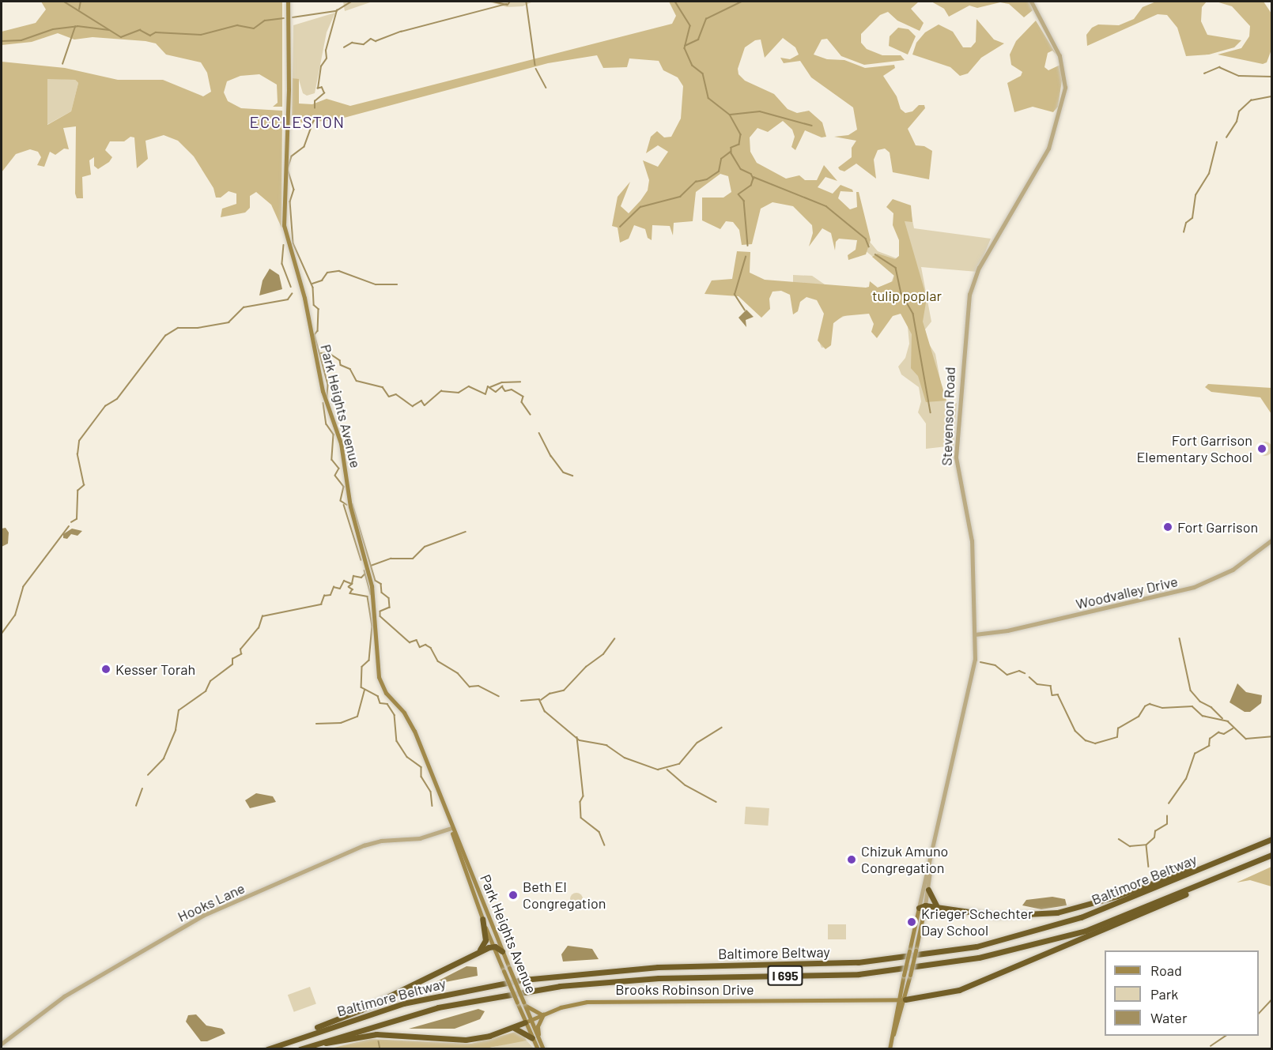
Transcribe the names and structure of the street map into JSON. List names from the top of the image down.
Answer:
{
  "streets": {
    "highway": ["Baltimore Beltway", "I 695"],
    "main road": ["Park Heights Avenue", "Stevenson Road", "Brooks Robinson Drive"],
    "street": ["Woodvalley Drive", "Hooks Lane"]
  },
  "crossings": [
    ["Park Heights Avenue", "Hooks Lane"],
    ["Park Heights Avenue", "Brooks Robinson Drive"],
    ["Stevenson Road", "Woodvalley Drive"],
    ["Stevenson Road", "Brooks Robinson Drive"]
  ],
  "districts": ["ECCLESTON"],
  "parks": ["tulip poplar"],
  "places": [
    "Fort Garrison Elementary School",
    "Fort Garrison",
    "Kesser Torah",
    "Chizuk Amuno Congregation",
    "Beth El Congregation",
    "Krieger Schechter Day School"
  ],
  "legend": ["Road", "Park", "Water"]
}
